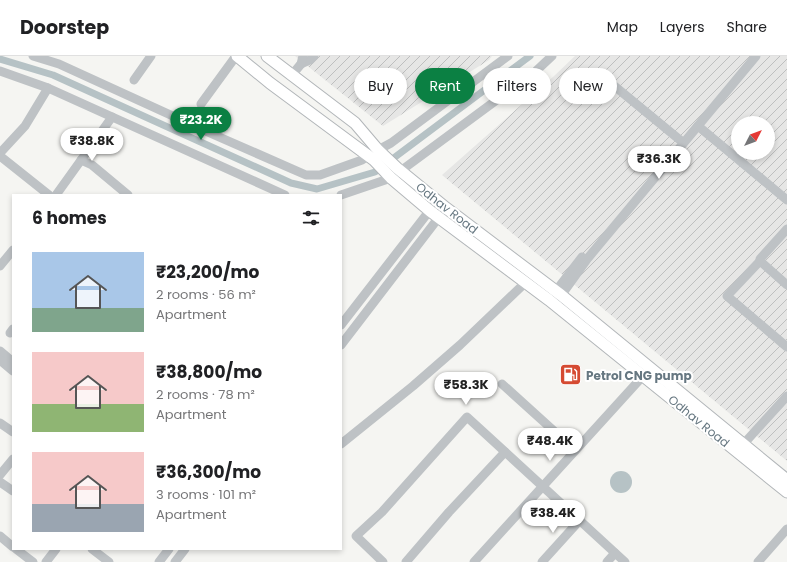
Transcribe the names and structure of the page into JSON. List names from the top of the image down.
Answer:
{
  "streets": {
    "main road": ["Odhav Road"]
  },
  "places": {
    "fuel station": ["Petrol CNG pump"]
  },
  "north": "top right",
  "page": {
    "header": "Doorstep",
    "nav": ["Map", "Layers", "Share"],
    "chip": [
      "Buy",
      "Rent",
      "Filters",
      "New"
    ],
    "price": [
      "₹23.2K",
      "₹38.8K",
      "₹36.3K",
      "₹58.3K",
      "₹48.4K",
      "₹38.4K"
    ],
    "heading": "6 homes",
    "list": [
      {
        "name": "₹23,200/mo",
        "note": "2 rooms · 56 m² · Apartment"
      },
      {
        "name": "₹38,800/mo",
        "note": "2 rooms · 78 m² · Apartment"
      },
      {
        "name": "₹36,300/mo",
        "note": "3 rooms · 101 m² · Apartment"
      }
    ]
  }
}
